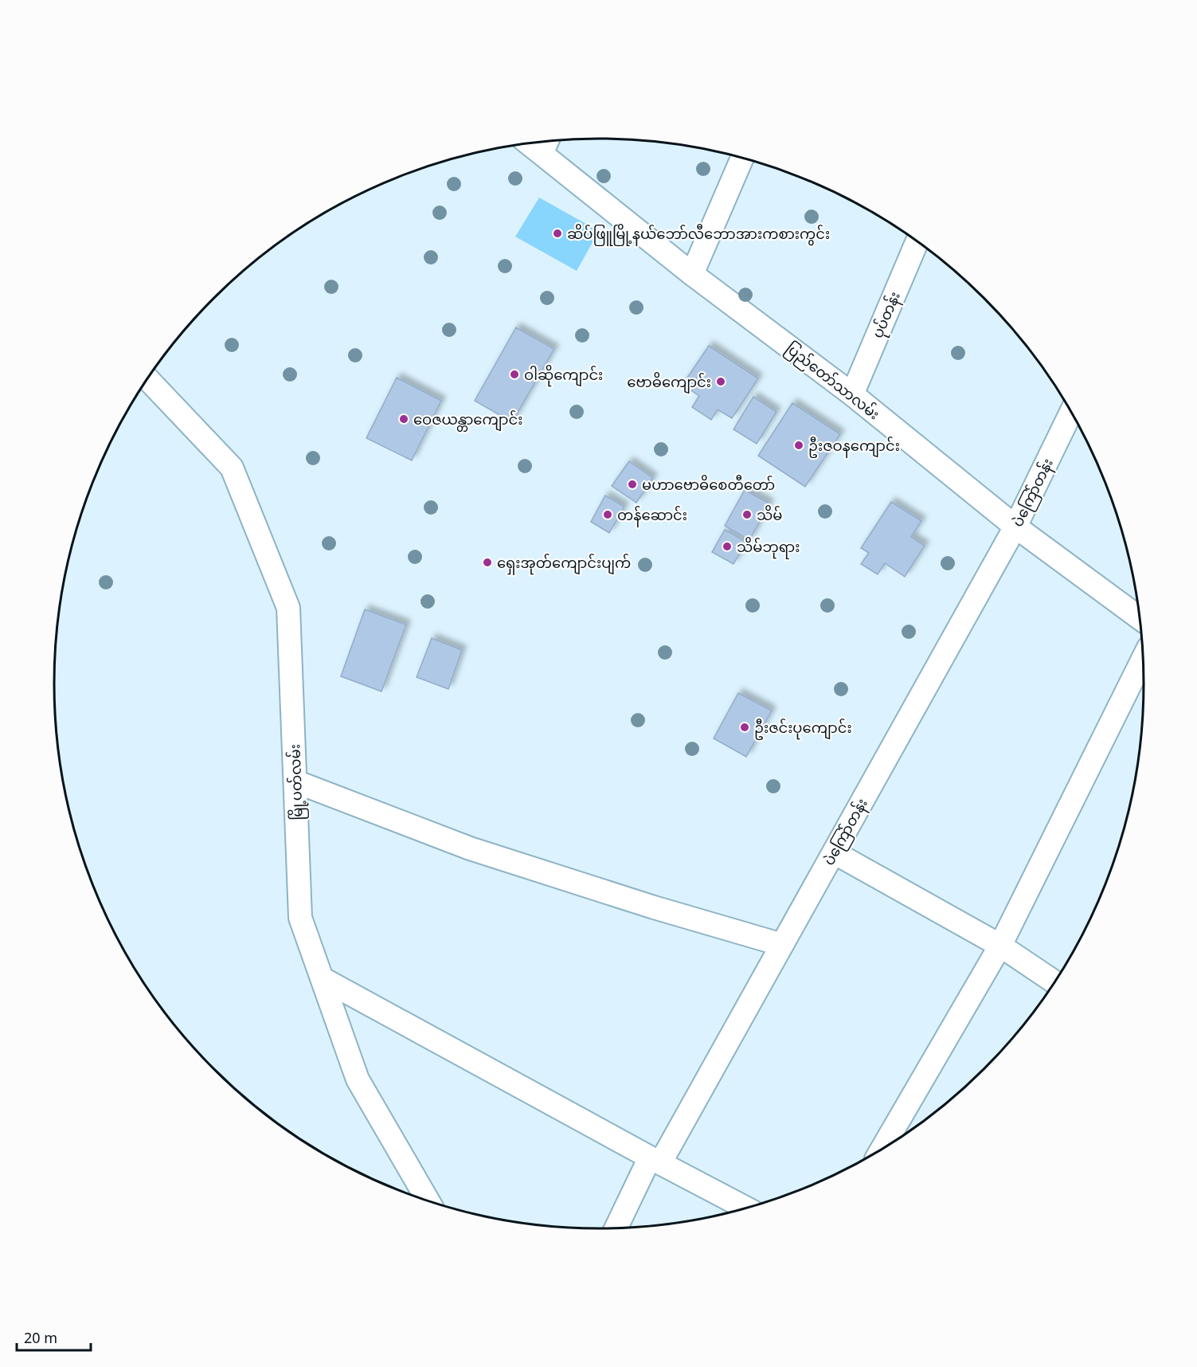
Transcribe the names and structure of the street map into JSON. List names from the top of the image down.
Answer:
{
  "streets": {
    "street": [
      "ပုပ်တန်း",
      "ပြည်တော်သာလမ်း",
      "ပဲကြော်တန်း",
      "မြို့ပတ်လမ်း"
    ]
  },
  "crossings": [
    ["ပုပ်တန်း", "ပြည်တော်သာလမ်း"],
    ["ပြည်တော်သာလမ်း", "ပဲကြော်တန်း"]
  ],
  "places": [
    "ဆိပ်ဖြူမြို့နယ်ဘော်လီဘောအားကစားကွင်း",
    "ဝါဆိုကျောင်း",
    "ဗောဓိကျောင်း",
    "ဝေဇယန္တာကျောင်း",
    "ဦးဇဝနကျောင်း",
    "မဟာဗောဓိစေတီတော်",
    "တန်ဆောင်း",
    "သိမ်",
    "သိမ်ဘုရား",
    "ရှေးအုတ်ကျောင်းပျက်",
    "ဦးဇင်းပုကျောင်း"
  ],
  "scale_bar": "20 m"
}
